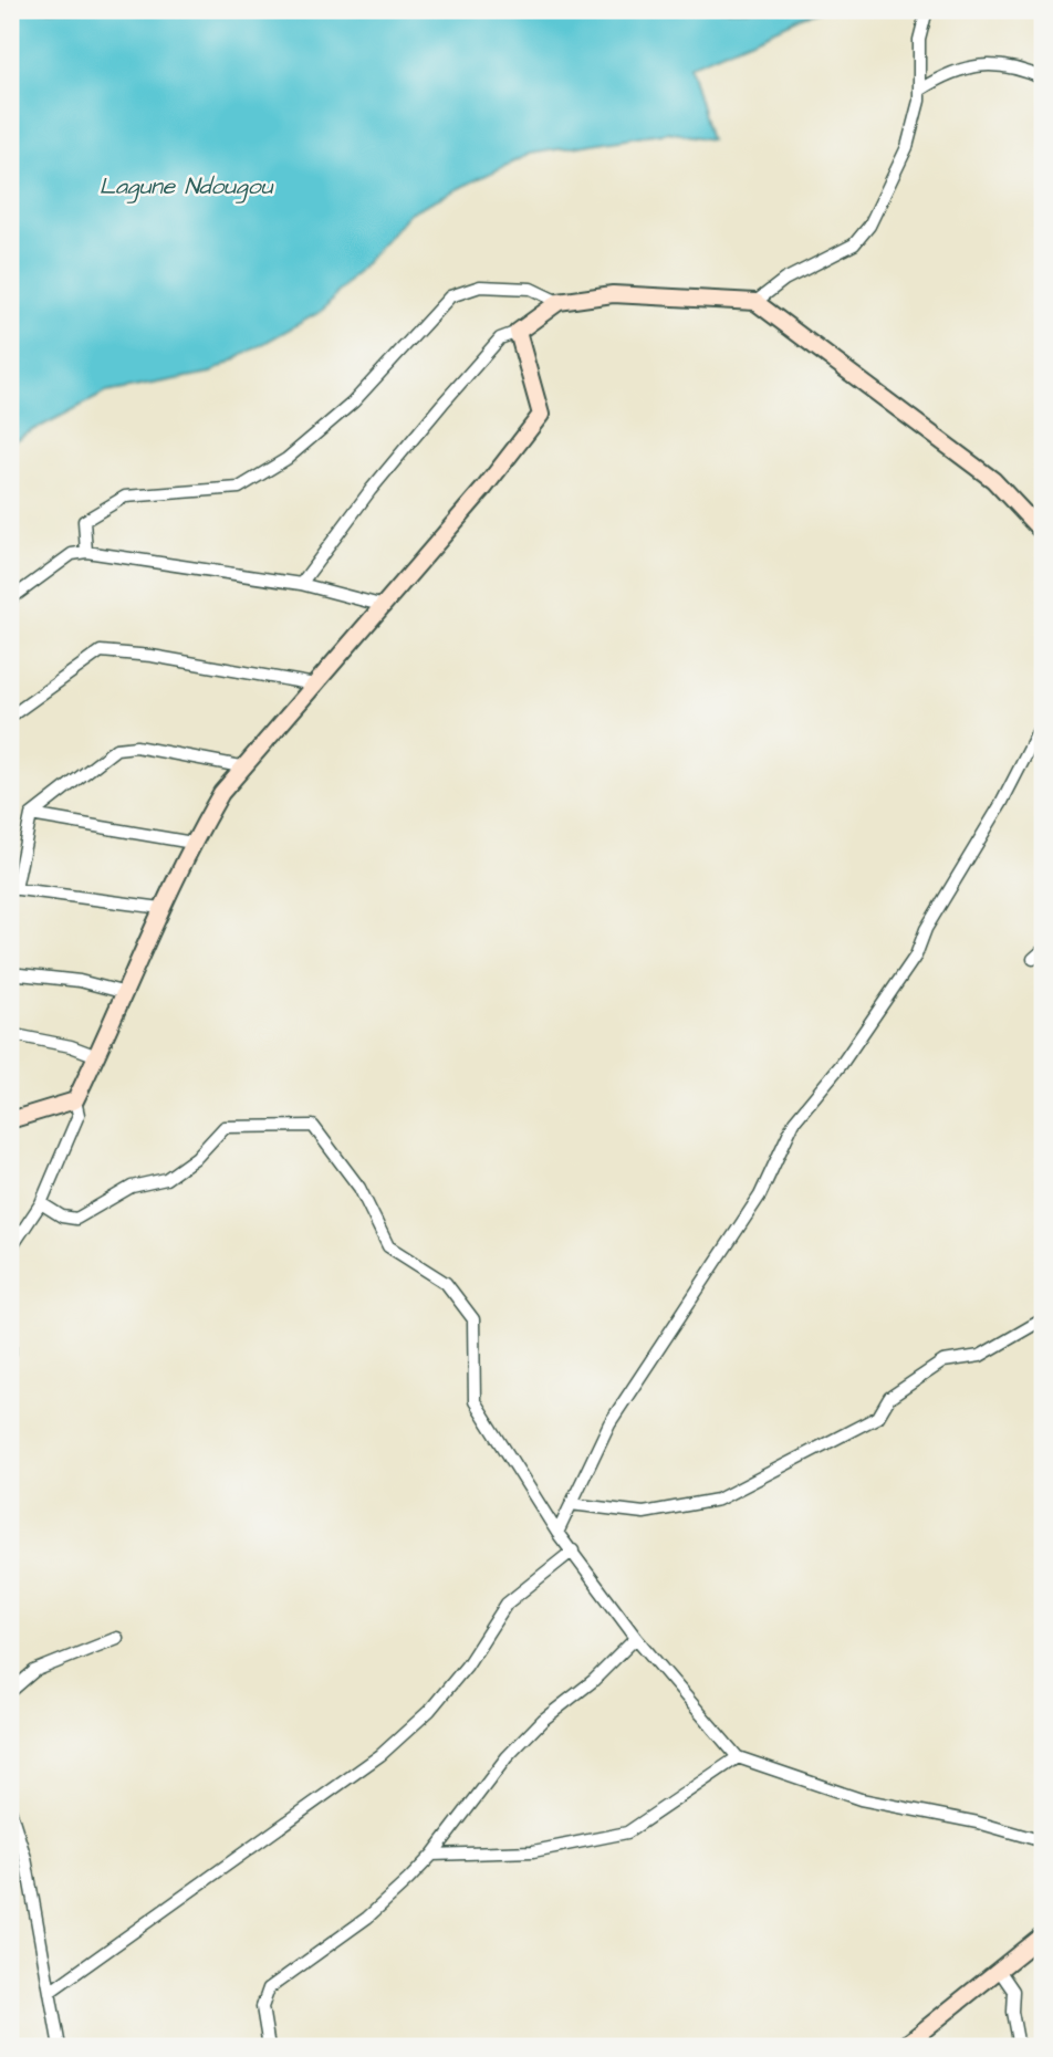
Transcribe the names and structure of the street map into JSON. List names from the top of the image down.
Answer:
{
  "water": ["Lagune Ndougou"]
}
